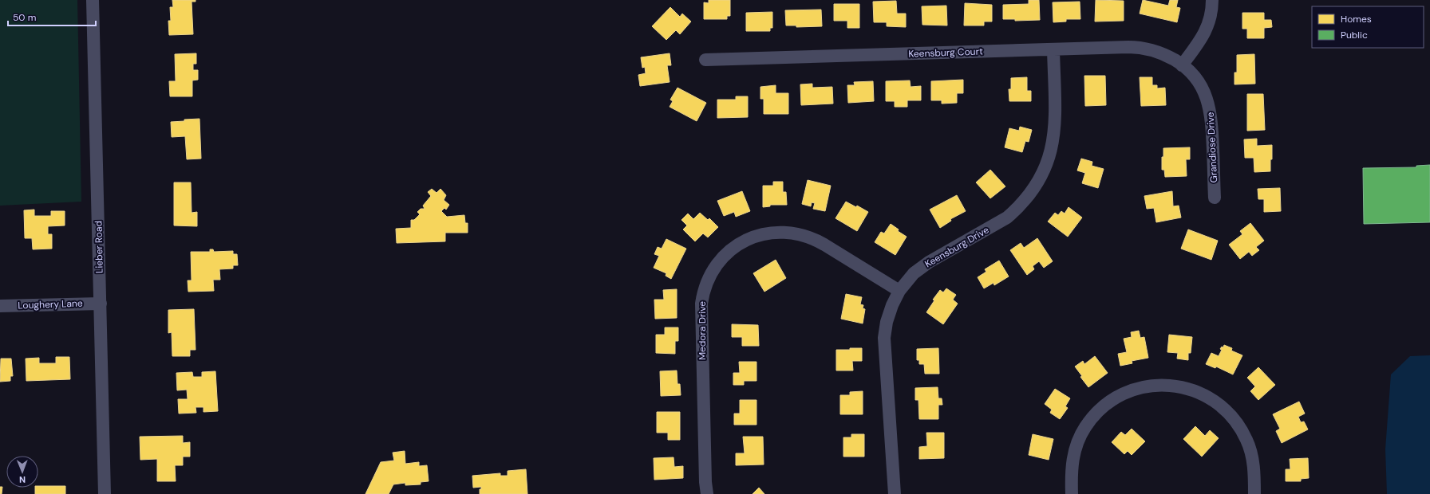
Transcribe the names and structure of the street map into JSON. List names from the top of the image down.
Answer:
{
  "streets": {
    "street": [
      "Keensburg Court",
      "Grandiose Drive",
      "Lieber Road",
      "Keensburg Drive",
      "Loughery Lane",
      "Medora Drive"
    ]
  },
  "crossings": [
    ["Keensburg Court", "Grandiose Drive"],
    ["Keensburg Court", "Keensburg Drive"],
    ["Lieber Road", "Loughery Lane"],
    ["Keensburg Drive", "Medora Drive"]
  ],
  "legend": ["Homes", "Public"],
  "scale_bar": "50 m",
  "north": "bottom"
}
